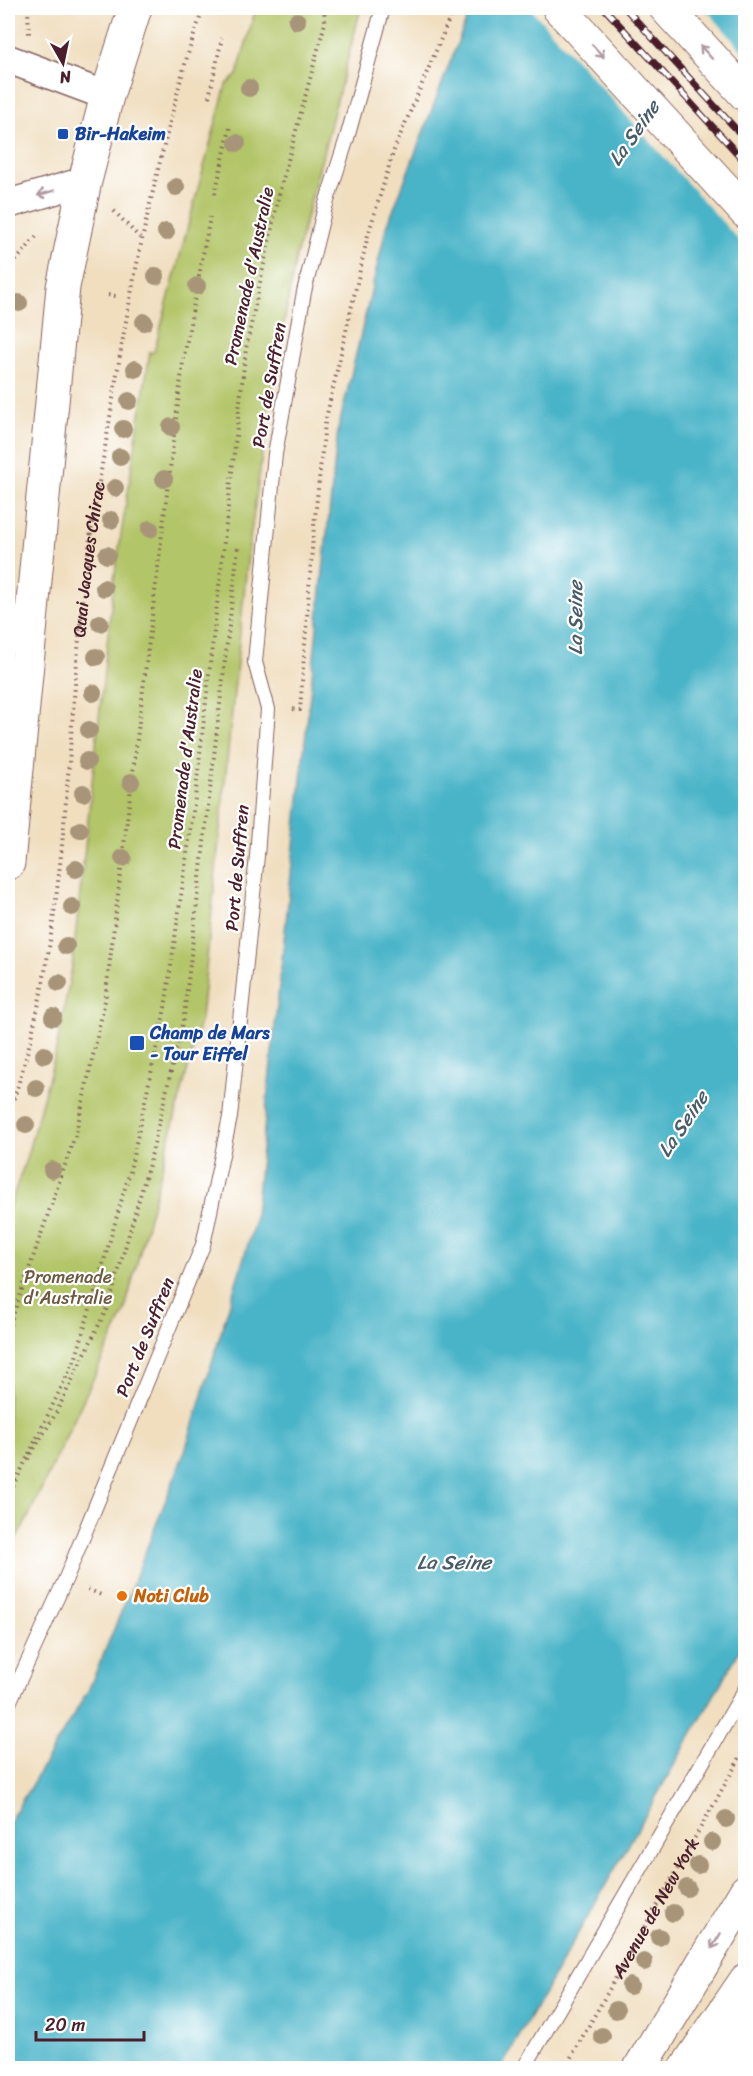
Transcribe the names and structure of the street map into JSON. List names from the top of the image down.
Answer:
{
  "streets": {
    "lane": ["Port de Suffren"],
    "path": ["Promenade d'Australie", "Quai Jacques Chirac", "Avenue de New York"]
  },
  "water": ["La Seine"],
  "parks": ["Promenade d'Australie"],
  "places": {
    "transit": ["Bir-Hakeim", "Champ de Mars - Tour Eiffel"],
    "other": ["Noti Club"]
  },
  "scale_bar": "20 m",
  "north": "bottom"
}
